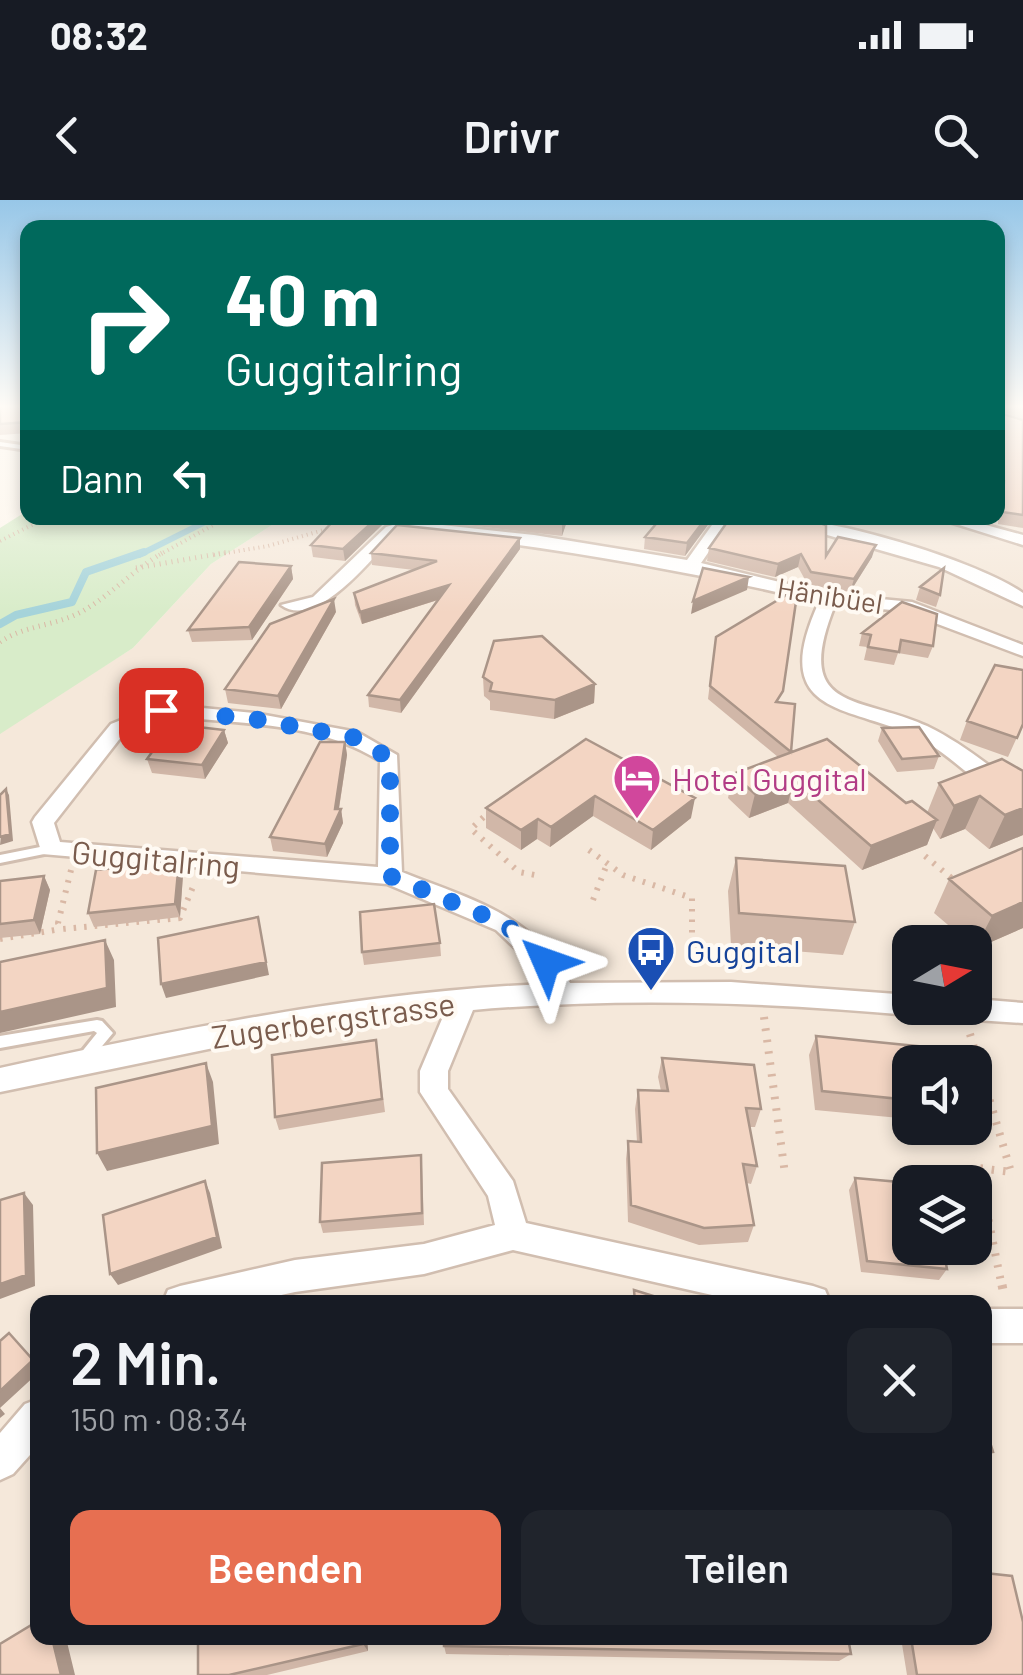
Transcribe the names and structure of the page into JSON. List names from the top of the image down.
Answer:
{
  "streets": {
    "street": ["Hänibüel", "Guggitalring", "Zugerbergstrasse"]
  },
  "crossings": [
    ["Guggitalring", "Zugerbergstrasse"]
  ],
  "places": {
    "hotel": ["Hotel Guggital"],
    "bus stop": ["Guggital"]
  },
  "north": "right",
  "page": {
    "status": "08:32",
    "header": "Drivr",
    "turn": ["40 m", "Guggitalring"],
    "then": "Dann",
    "heading": ["2 Min.", "150 m · 08:34"],
    "buttons": ["Beenden", "Teilen"]
  }
}
